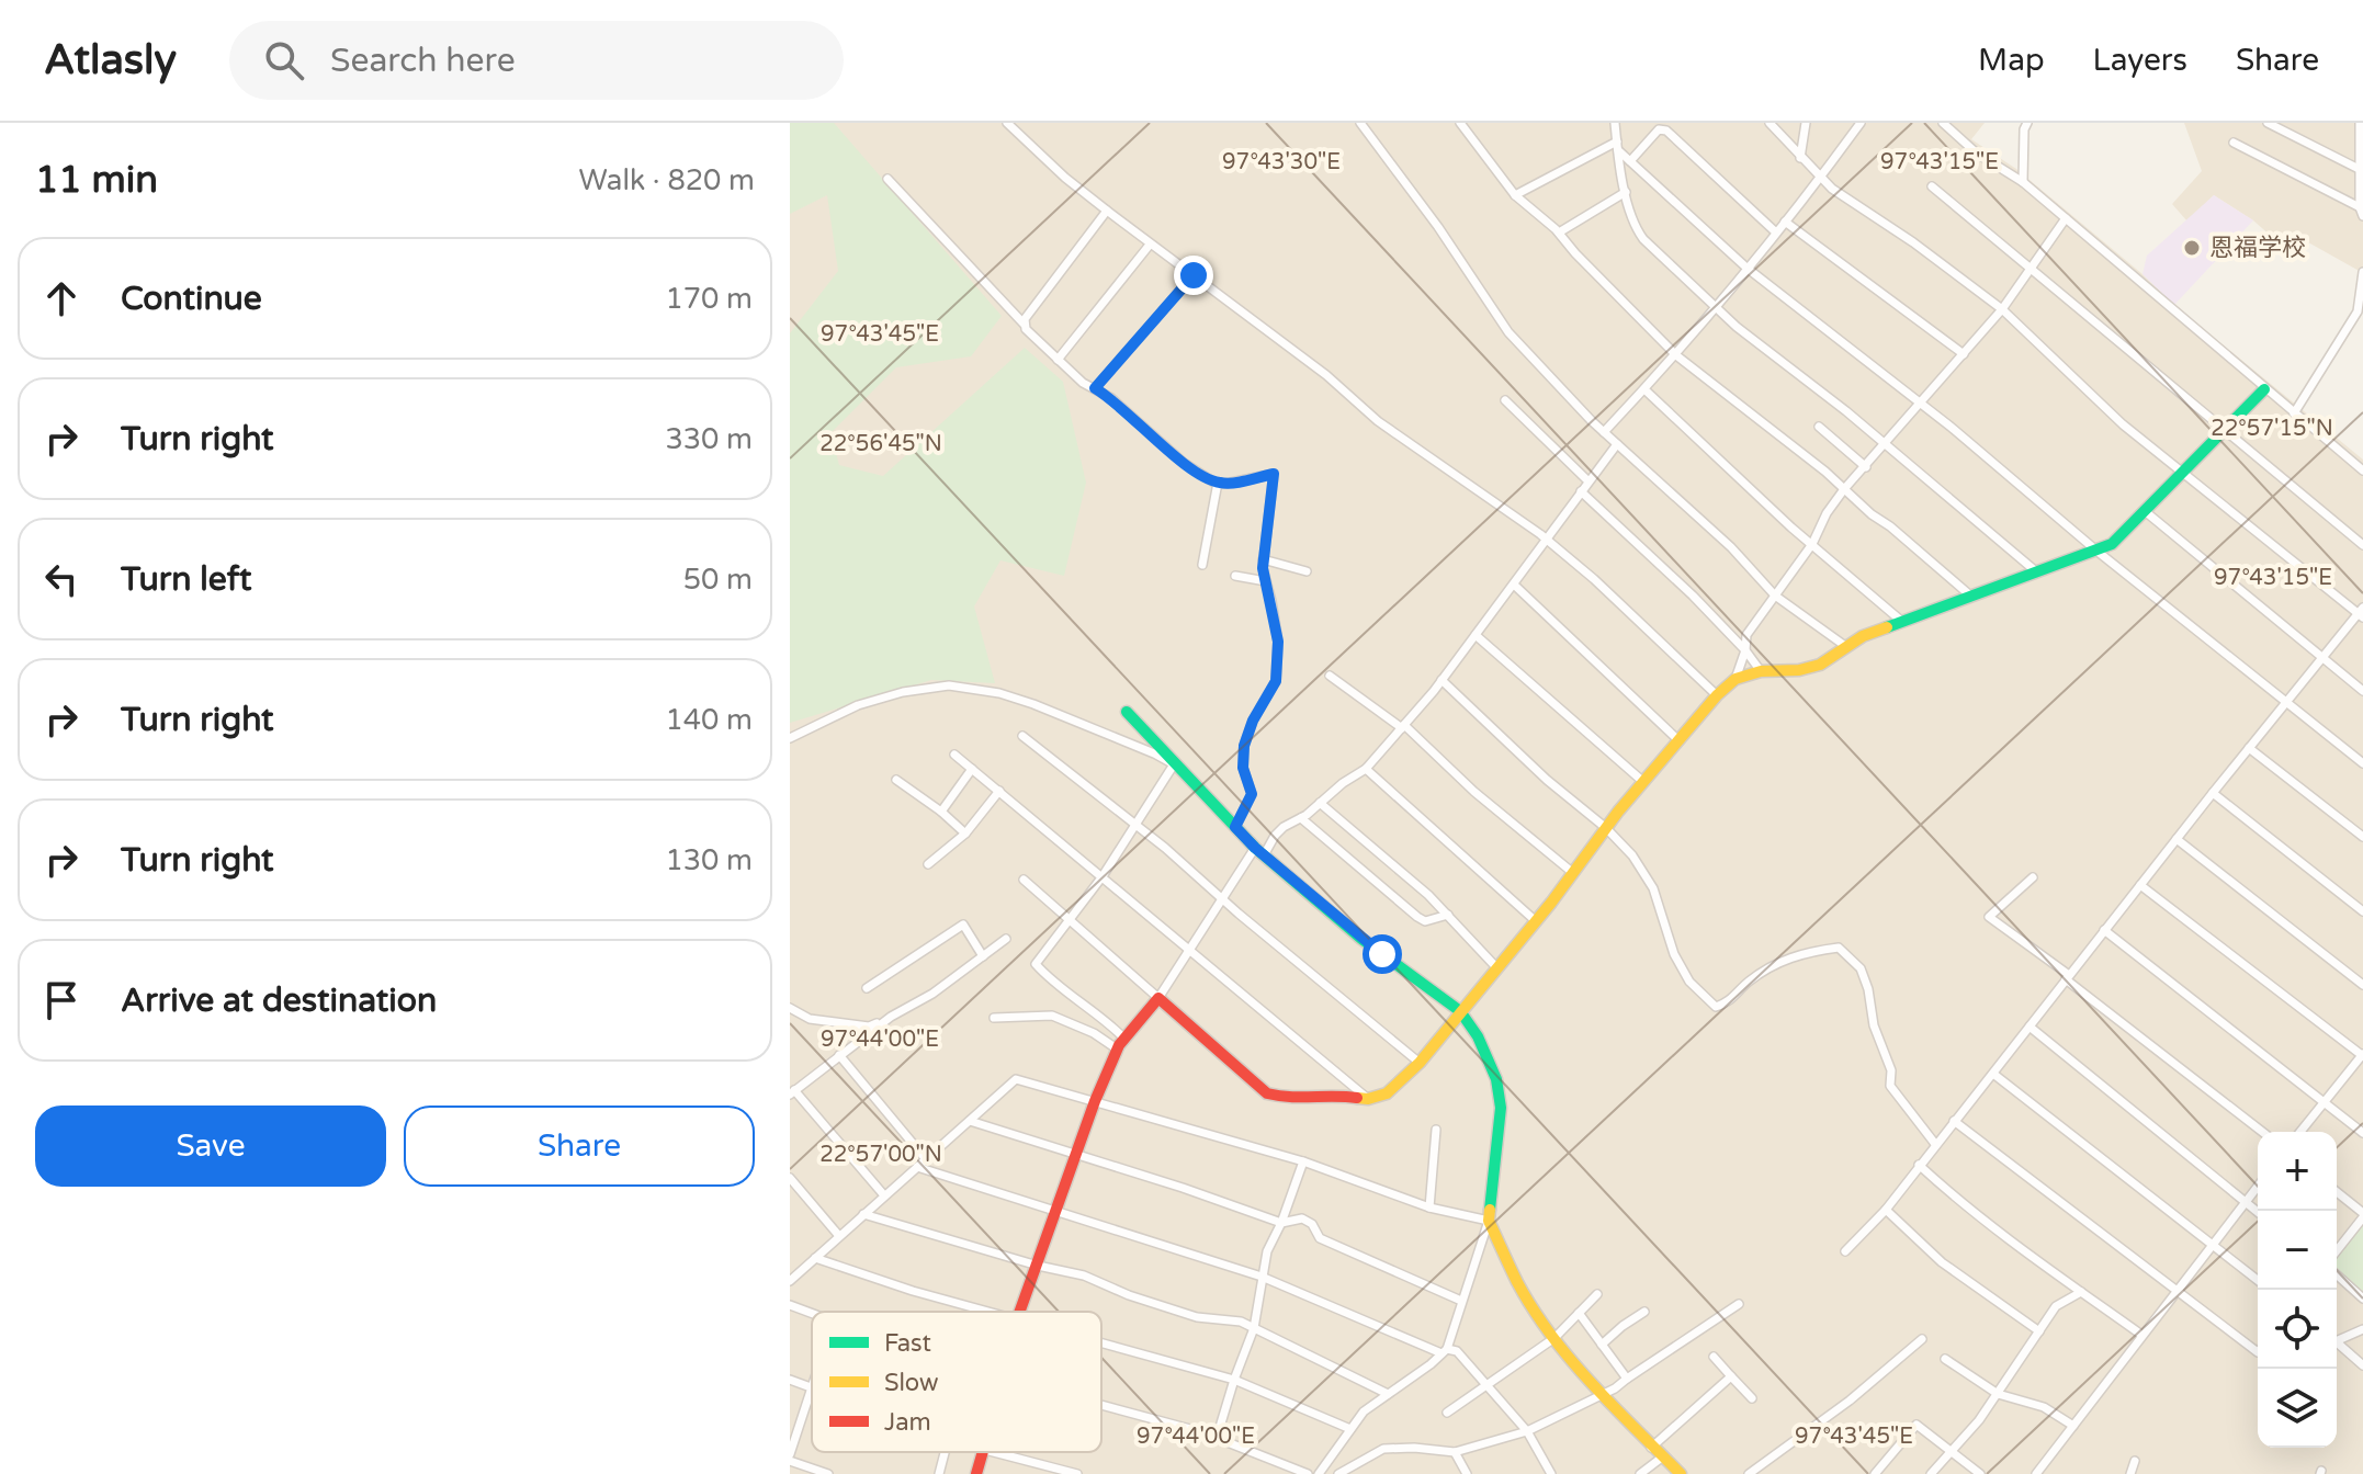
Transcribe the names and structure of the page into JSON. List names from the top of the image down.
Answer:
{
  "places": ["恩福学校"],
  "legend": ["Fast", "Slow", "Jam"],
  "page": {
    "header": "Atlasly",
    "search": "Search here",
    "nav": ["Map", "Layers", "Share"],
    "heading": ["11 min", "Walk · 820 m"],
    "list": [
      ["Continue", "170 m"],
      ["Turn right", "330 m"],
      ["Turn left", "50 m"],
      ["Turn right", "140 m"],
      ["Turn right", "130 m"],
      "Arrive at destination"
    ],
    "buttons": ["Save", "Share"],
    "map_buttons": ["+", "−"]
  },
  "coordinates": [
    "97°43'30\"E",
    "97°43'15\"E",
    "97°43'45\"E",
    "22°57'15\"N",
    "22°56'45\"N",
    "97°44'00\"E",
    "22°57'00\"N"
  ]
}
